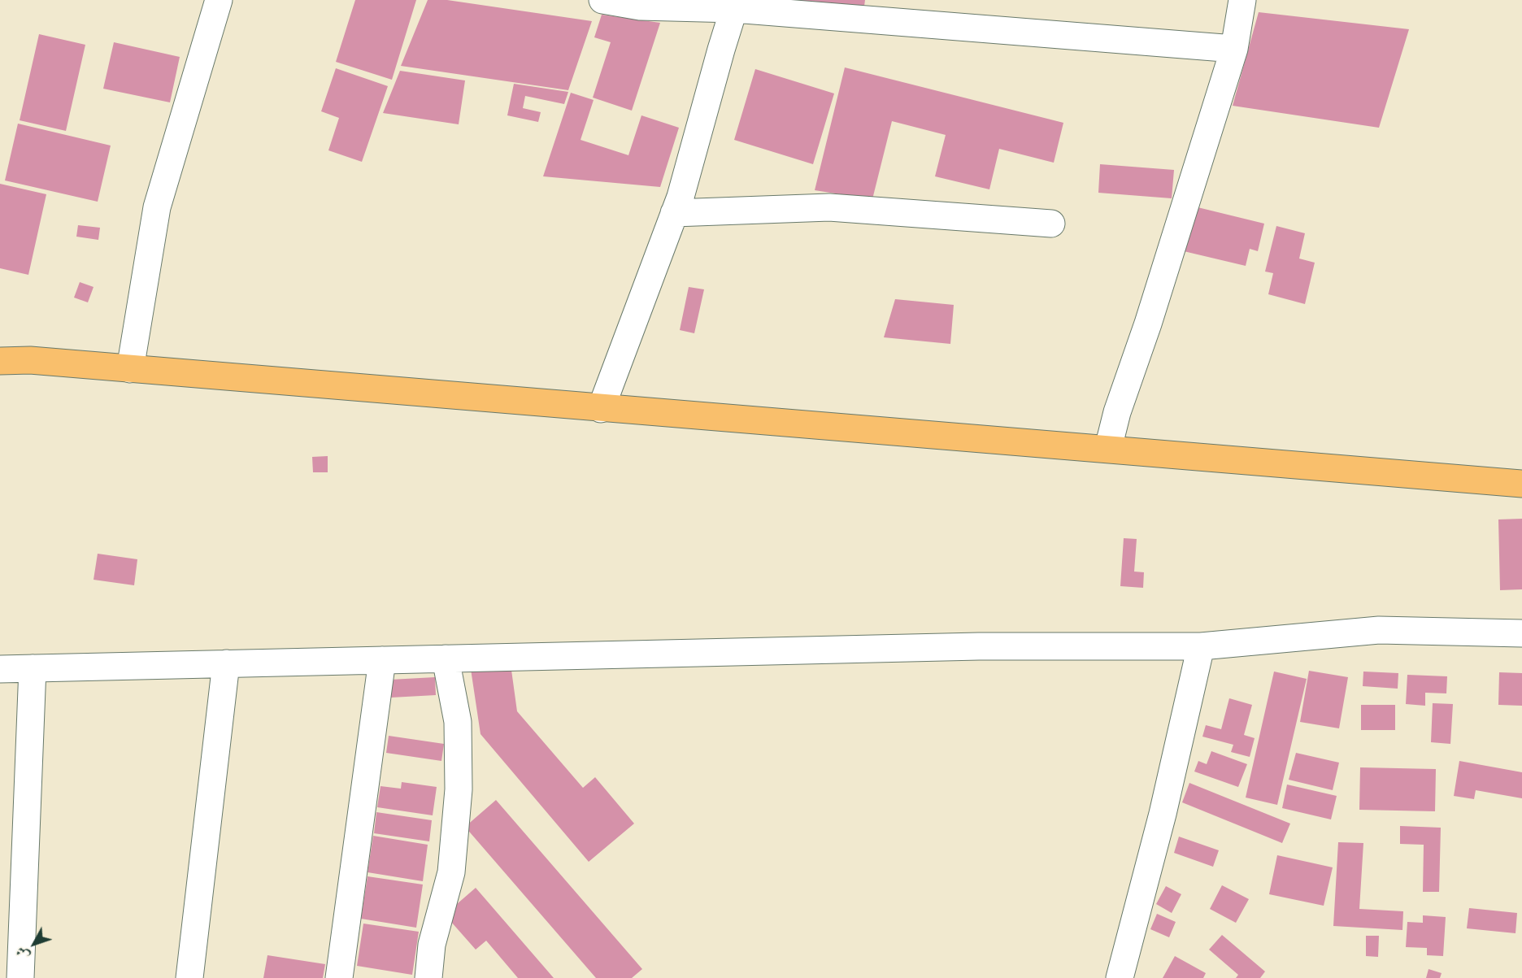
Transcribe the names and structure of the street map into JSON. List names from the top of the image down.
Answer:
{
  "north": "bottom left"
}
